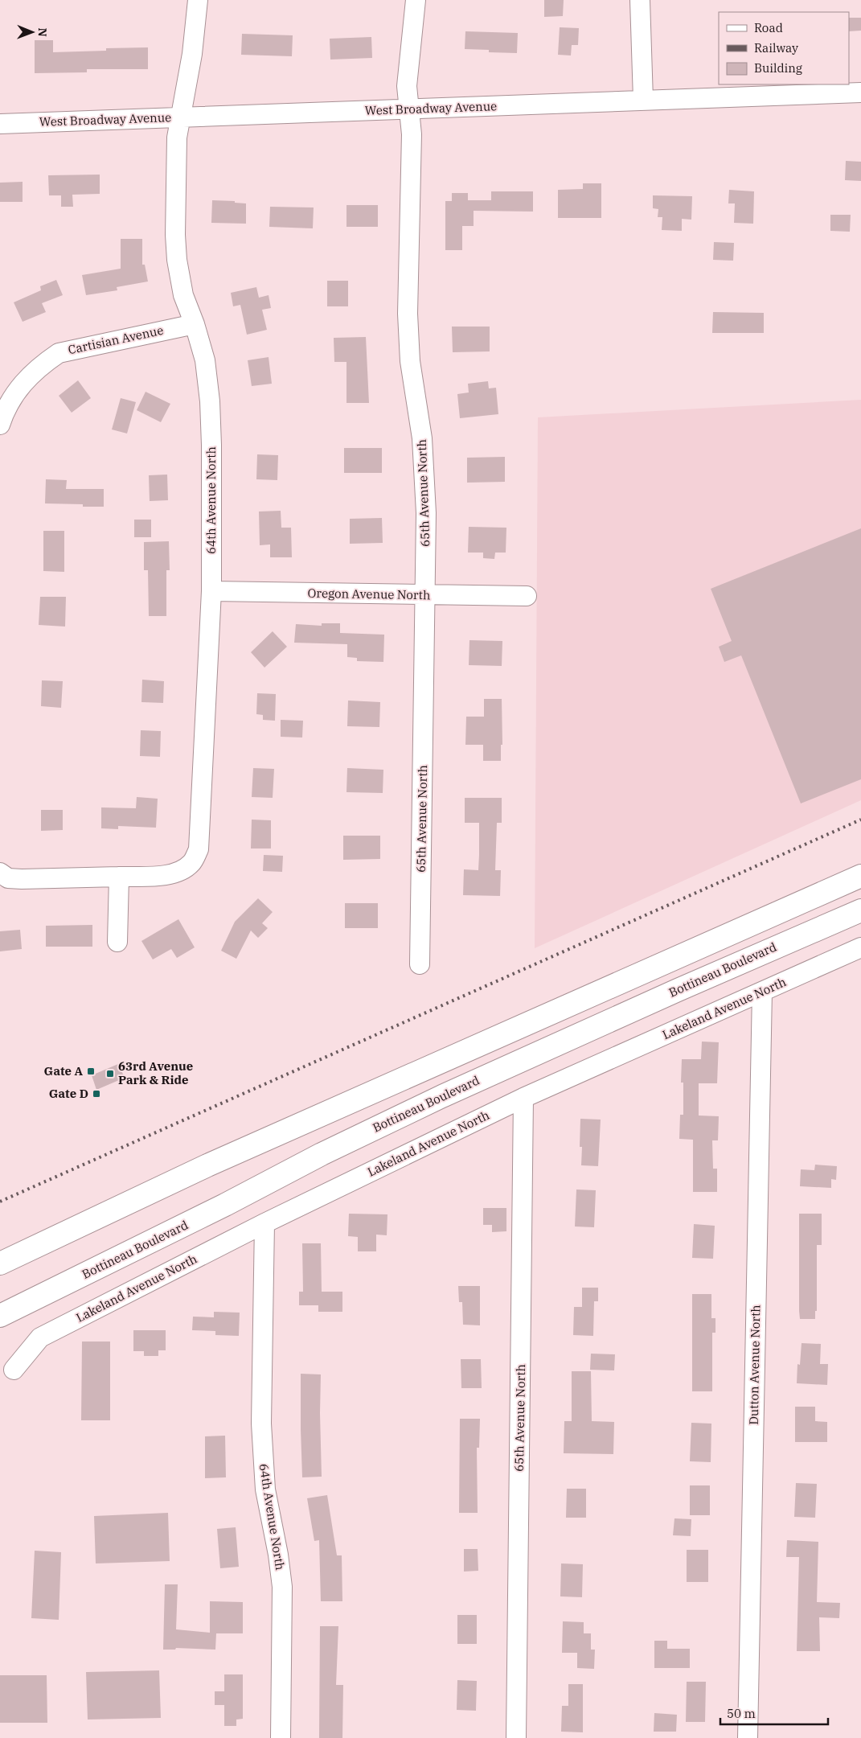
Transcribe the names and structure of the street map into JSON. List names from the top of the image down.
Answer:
{
  "streets": {
    "highway": ["Bottineau Boulevard"],
    "street": [
      "West Broadway Avenue",
      "Cartisian Avenue",
      "65th Avenue North",
      "64th Avenue North",
      "Oregon Avenue North",
      "Lakeland Avenue North",
      "Dutton Avenue North"
    ]
  },
  "crossings": [
    ["West Broadway Avenue", "65th Avenue North"],
    ["West Broadway Avenue", "64th Avenue North"],
    ["Cartisian Avenue", "64th Avenue North"],
    ["65th Avenue North", "Oregon Avenue North"],
    ["65th Avenue North", "Lakeland Avenue North"],
    ["64th Avenue North", "Oregon Avenue North"],
    ["64th Avenue North", "Lakeland Avenue North"],
    ["Lakeland Avenue North", "Dutton Avenue North"]
  ],
  "places": {
    "transit": ["Gate A", "63rd Avenue Park & Ride", "Gate D"]
  },
  "legend": ["Road", "Railway", "Building"],
  "scale_bar": "50 m",
  "north": "right"
}
